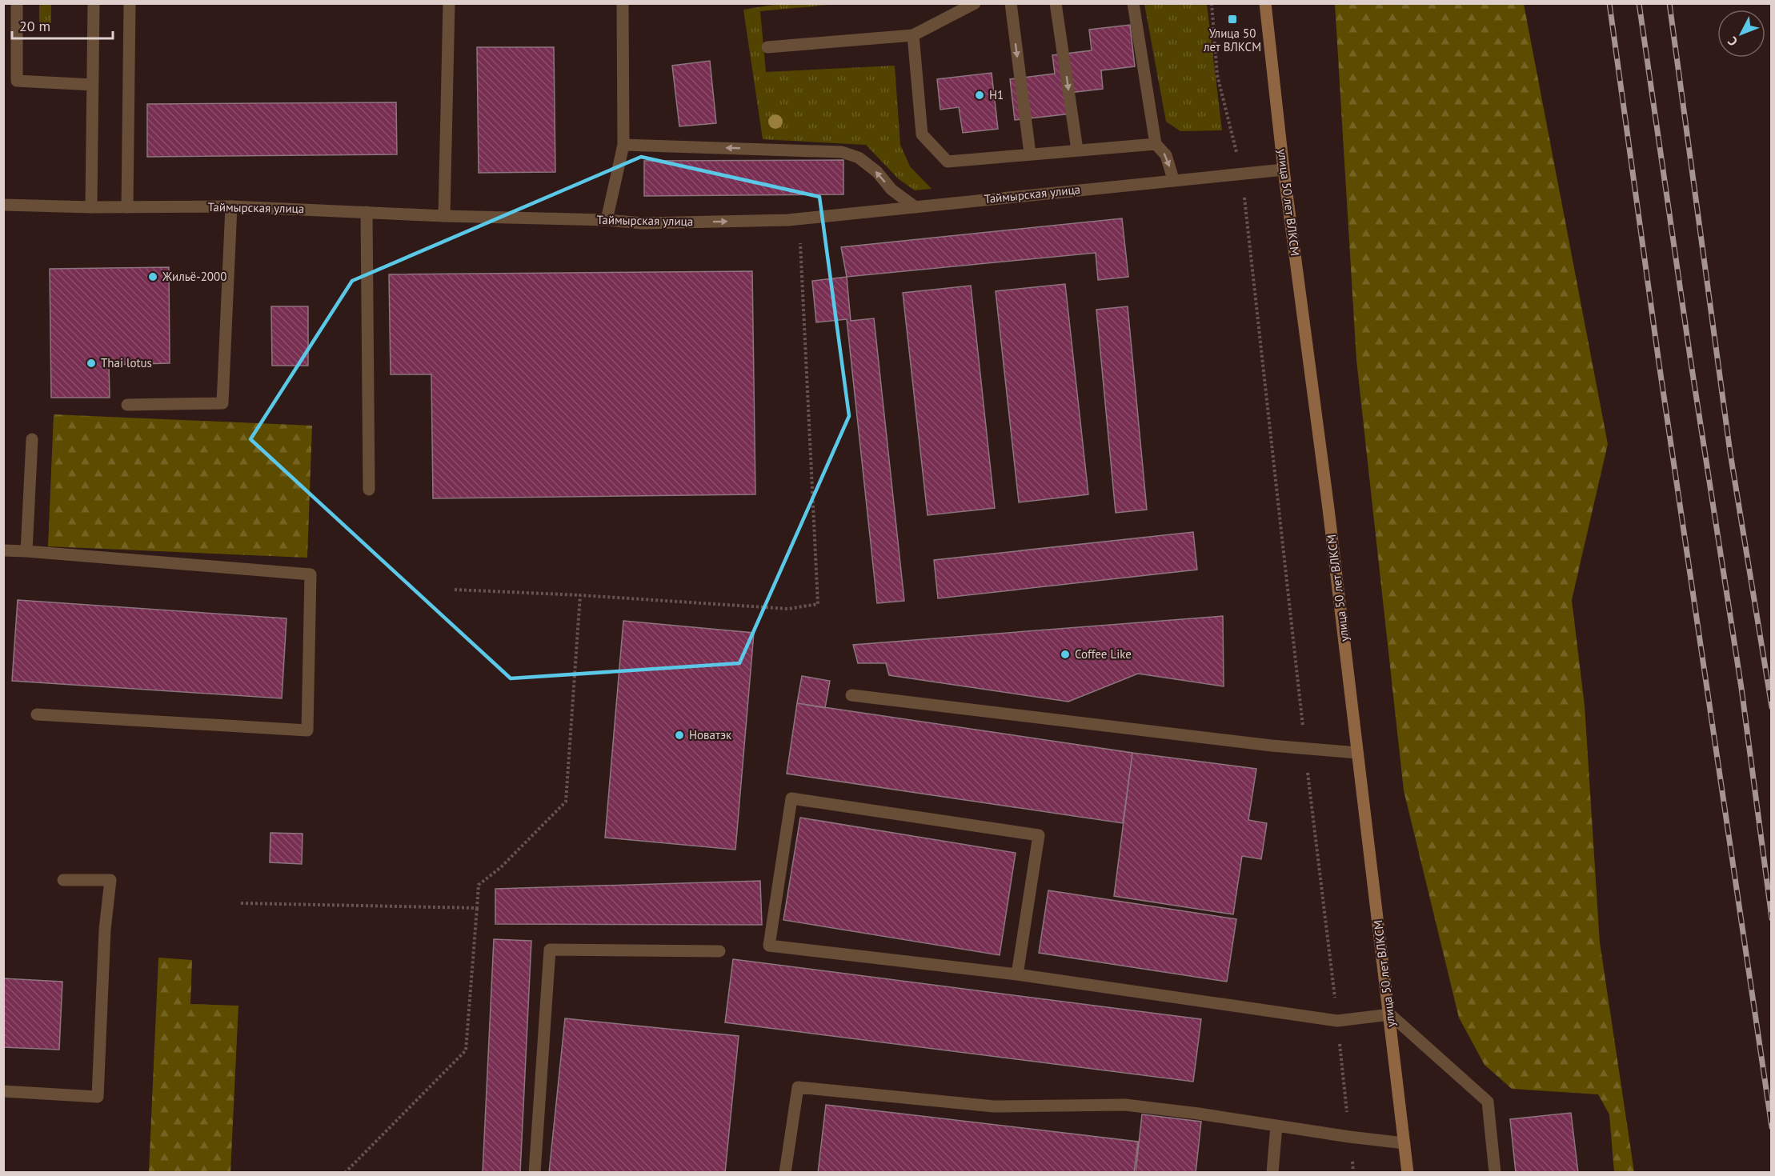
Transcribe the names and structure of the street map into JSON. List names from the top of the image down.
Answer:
{
  "streets": {
    "street": ["Таймырская улица", "улица 50 лет ВЛКСМ"]
  },
  "crossings": [
    ["Таймырская улица", "улица 50 лет ВЛКСМ"]
  ],
  "places": {
    "transit": ["Улица 50 лет ВЛКСМ"],
    "other": [
      "Н1",
      "Жильё-2000",
      "Thai lotus",
      "Coffee Like",
      "Новатэк"
    ]
  },
  "scale_bar": "20 m",
  "north": "bottom left"
}
